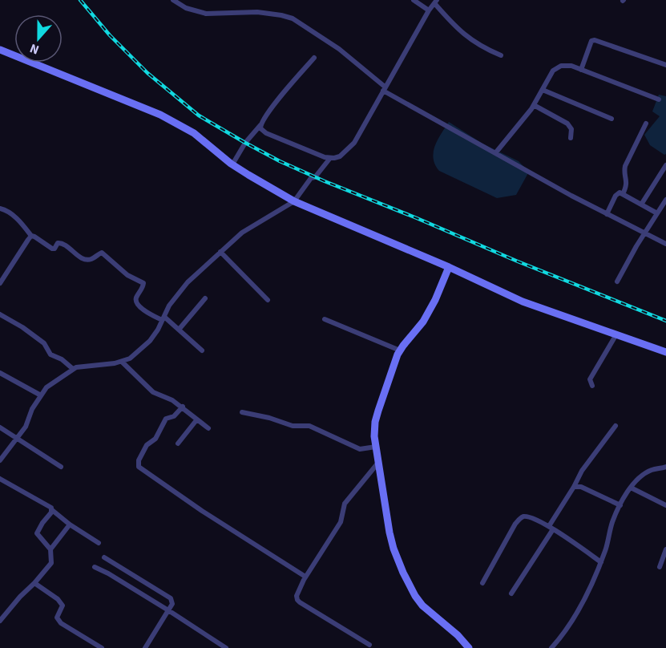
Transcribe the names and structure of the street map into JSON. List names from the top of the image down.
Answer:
{
  "north": "bottom"
}
